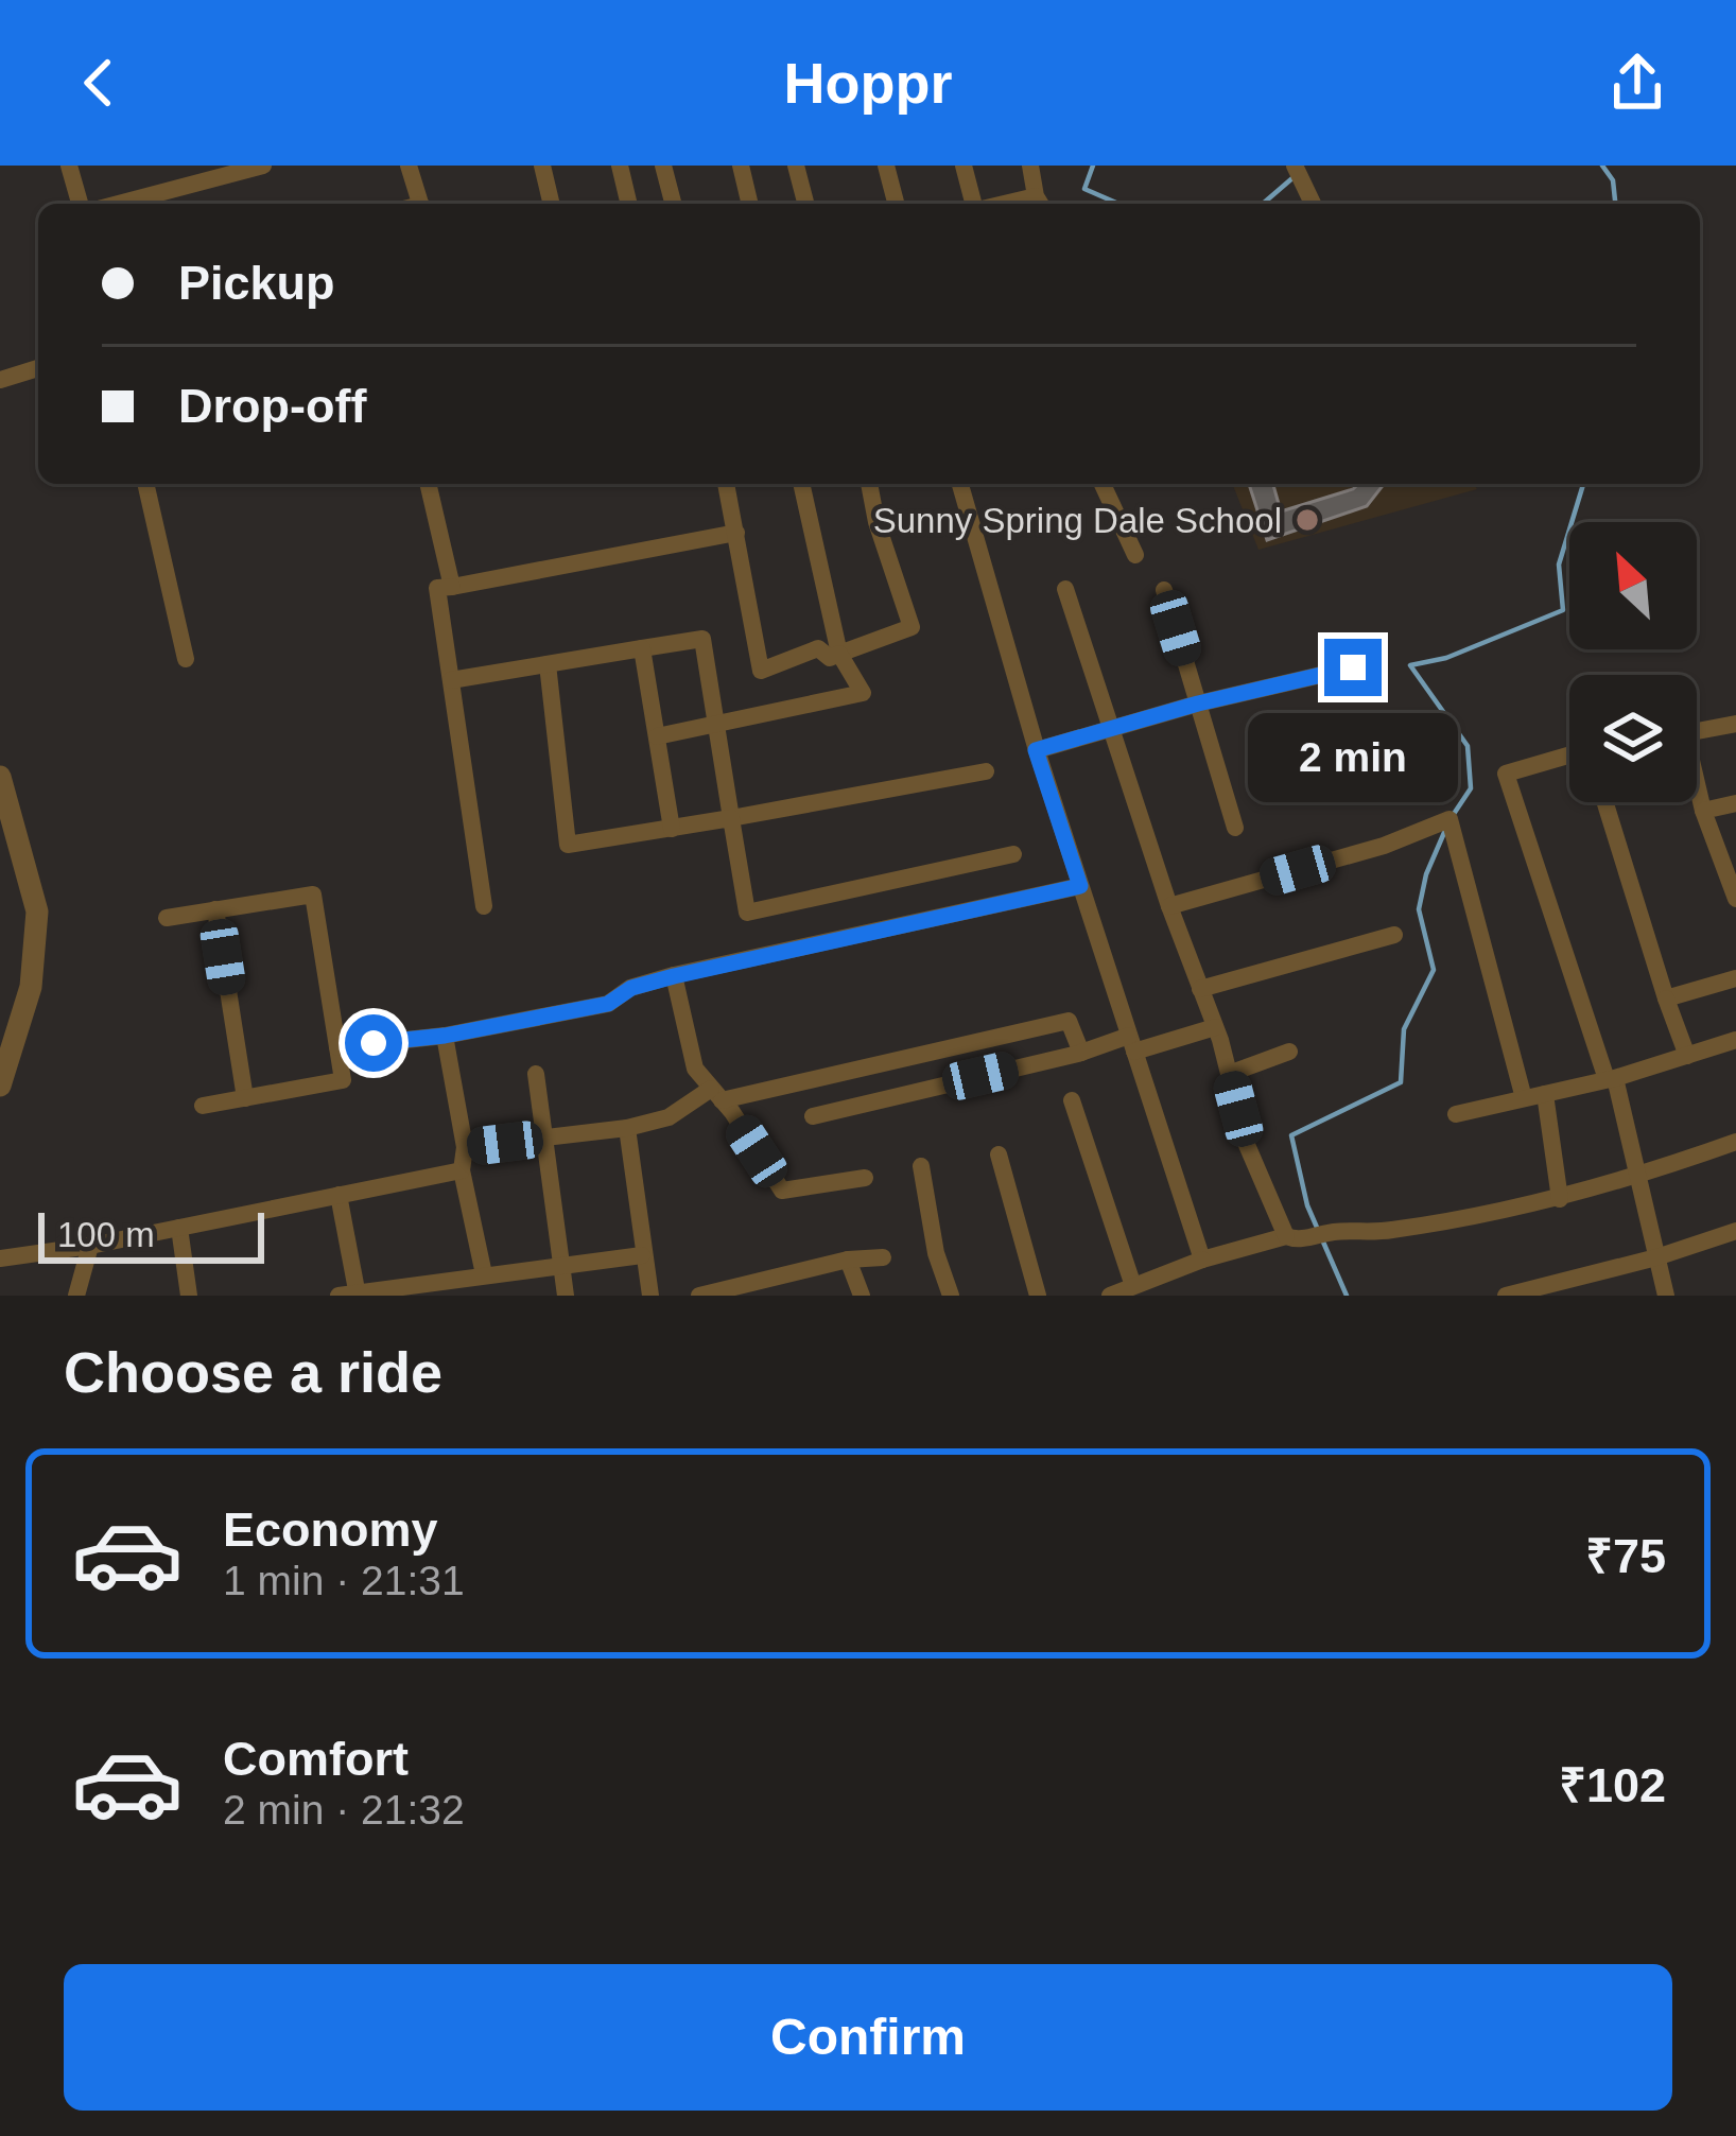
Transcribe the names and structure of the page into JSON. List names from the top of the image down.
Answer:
{
  "places": ["Sunny Spring Dale School"],
  "scale_bar": "100 m",
  "north": "top left",
  "page": {
    "header": "Hoppr",
    "banner": ["Pickup", "Drop-off"],
    "bubble": "2 min",
    "scale": "100 m",
    "heading": "Choose a ride",
    "list": [
      {
        "name": "Economy",
        "note": "1 min · 21:31",
        "value": "₹75"
      },
      {
        "name": "Comfort",
        "note": "2 min · 21:32",
        "value": "₹102"
      }
    ],
    "buttons": "Confirm"
  }
}
